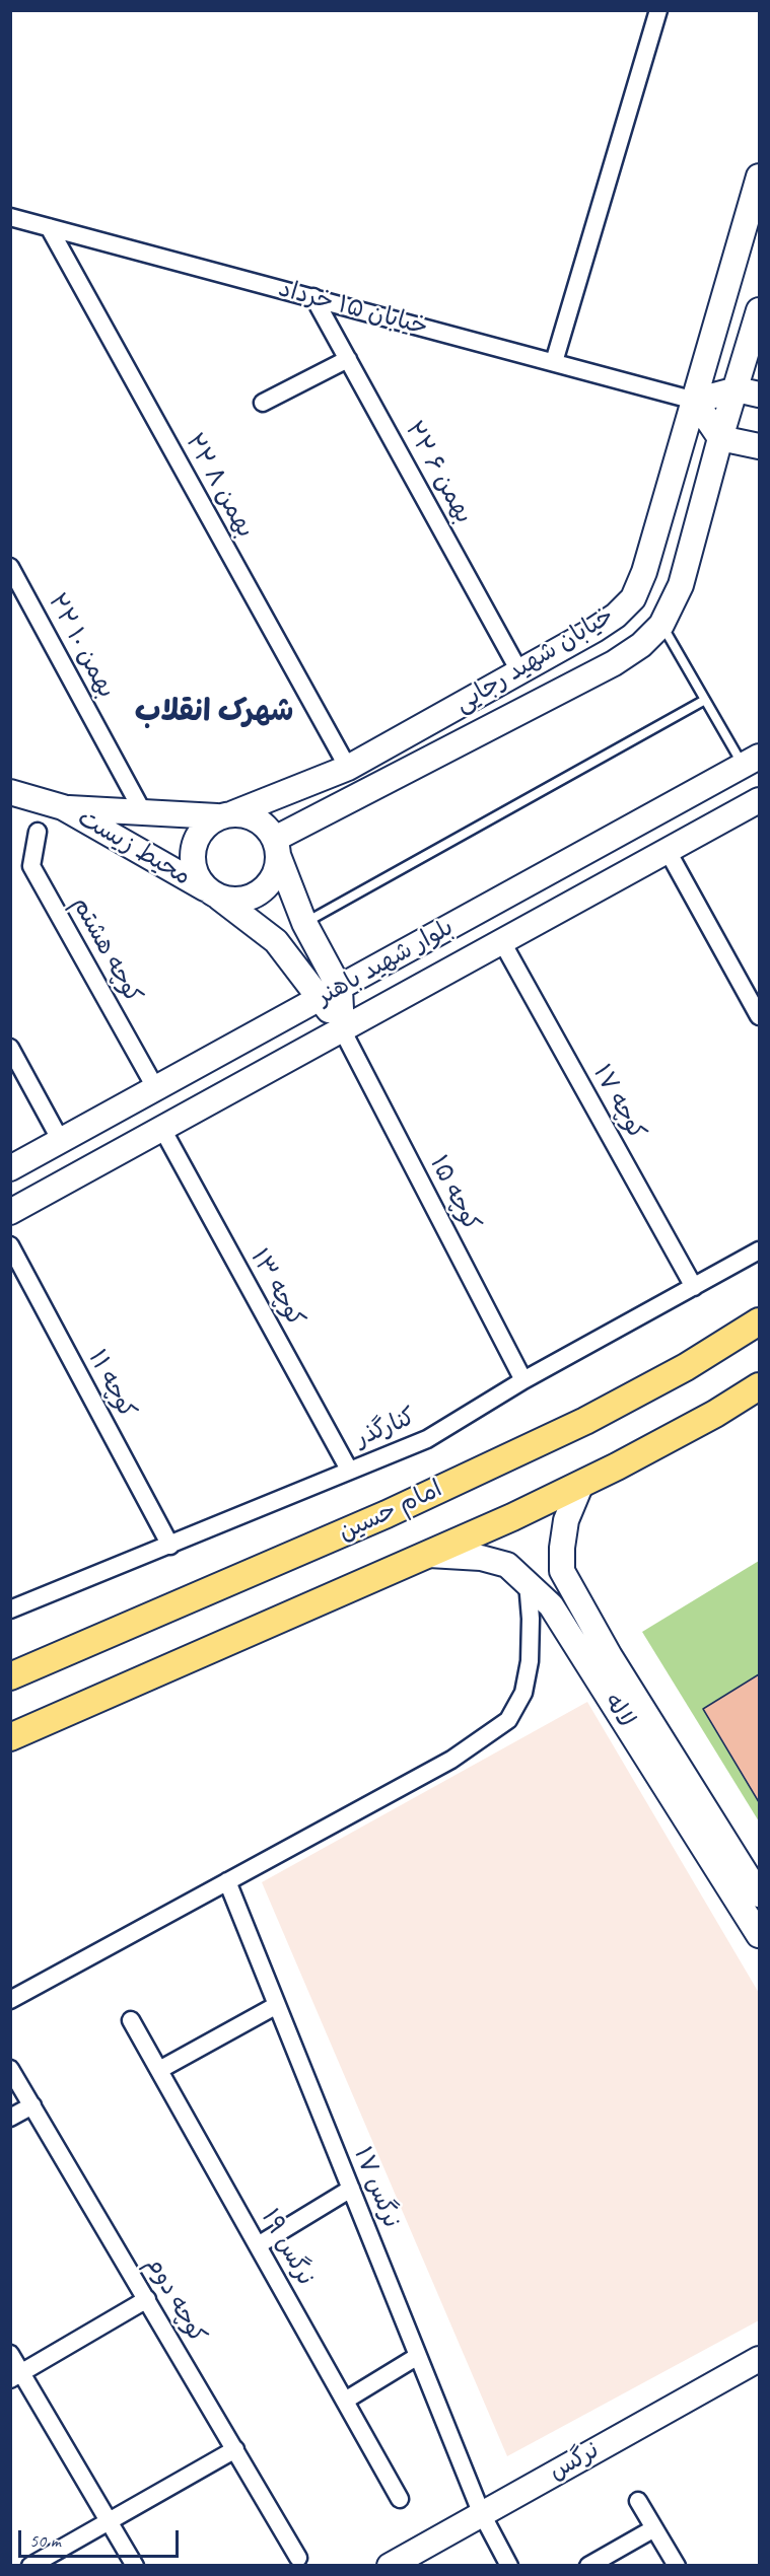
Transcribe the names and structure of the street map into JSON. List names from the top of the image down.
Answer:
{
  "streets": {
    "main road": ["امام حسین"],
    "street": [
      "خیابان ۱۵ خرداد",
      "۲۲ بهمن ۶",
      "۲۲ بهمن ۸",
      "۲۲ بهمن ۱۰",
      "خیابان شهید رجایی",
      "محیط زیست",
      "کوچه هشتم",
      "بلوار شهید باهنر",
      "کوچه ۱۷",
      "کوچه ۱۵",
      "کوچه ۱۳",
      "کوچه ۱۱",
      "کنارگذر",
      "لاله",
      "نرگس ۱۷",
      "نرگس ۱۹",
      "کوچه دوم",
      "نرگس"
    ]
  },
  "crossings": [
    ["خیابان ۱۵ خرداد", "۲۲ بهمن ۶"],
    ["خیابان ۱۵ خرداد", "۲۲ بهمن ۸"],
    ["خیابان ۱۵ خرداد", "خیابان شهید رجایی"],
    ["۲۲ بهمن ۶", "خیابان شهید رجایی"],
    ["۲۲ بهمن ۸", "خیابان شهید رجایی"],
    ["۲۲ بهمن ۱۰", "محیط زیست"],
    ["خیابان شهید رجایی", "محیط زیست"],
    ["محیط زیست", "بلوار شهید باهنر"],
    ["کوچه هشتم", "بلوار شهید باهنر"],
    ["بلوار شهید باهنر", "کوچه ۱۷"],
    ["بلوار شهید باهنر", "کوچه ۱۵"],
    ["بلوار شهید باهنر", "کوچه ۱۳"],
    ["کوچه ۱۷", "کنارگذر"],
    ["کوچه ۱۵", "کنارگذر"],
    ["کوچه ۱۳", "کنارگذر"],
    ["کوچه ۱۱", "کنارگذر"],
    ["نرگس ۱۷", "نرگس"]
  ],
  "districts": ["شهرک انقلاب"],
  "scale_bar": "50 m"
}
